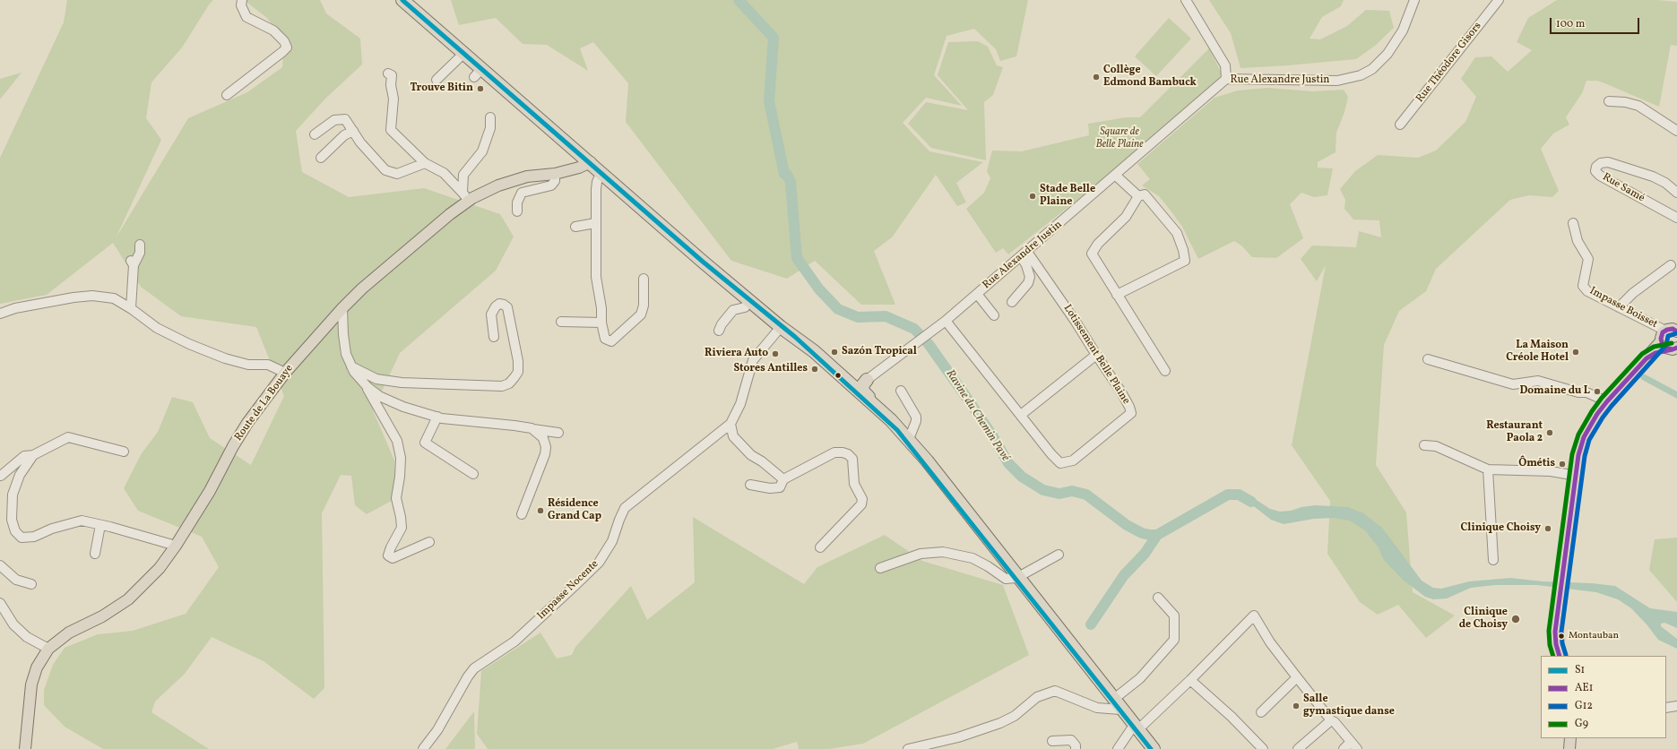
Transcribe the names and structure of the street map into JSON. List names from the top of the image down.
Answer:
{
  "streets": {
    "main road": ["Route de La Bouaye"],
    "street": [
      "Rue Théodore Gisors",
      "Rue Alexandre Justin",
      "Rue Samé",
      "Impasse Boisset",
      "Lotissement Belle Plaine",
      "Impasse Nocente"
    ]
  },
  "crossings": [
    ["Rue Alexandre Justin", "Lotissement Belle Plaine"]
  ],
  "water": ["Ravine du Chemin Pavé"],
  "parks": ["Square de Belle Plaine"],
  "places": [
    "Collège Edmond Bambuck",
    "Trouve Bitin",
    "Stade Belle Plaine",
    "Sazón Tropical",
    "La Maison Créole Hotel",
    "Riviera Auto",
    "Stores Antilles",
    "Domaine du L",
    "Restaurant Paola 2",
    "Ômétis",
    "Résidence Grand Cap",
    "Clinique Choisy",
    "Clinique de Choisy",
    "Montauban",
    "Salle gymastique danse"
  ],
  "lines": [
    "transit line S1",
    "transit line AE1",
    "transit line G12",
    "transit line G9"
  ],
  "legend": [
    "S1",
    "AE1",
    "G12",
    "G9"
  ],
  "scale_bar": "100 m"
}
